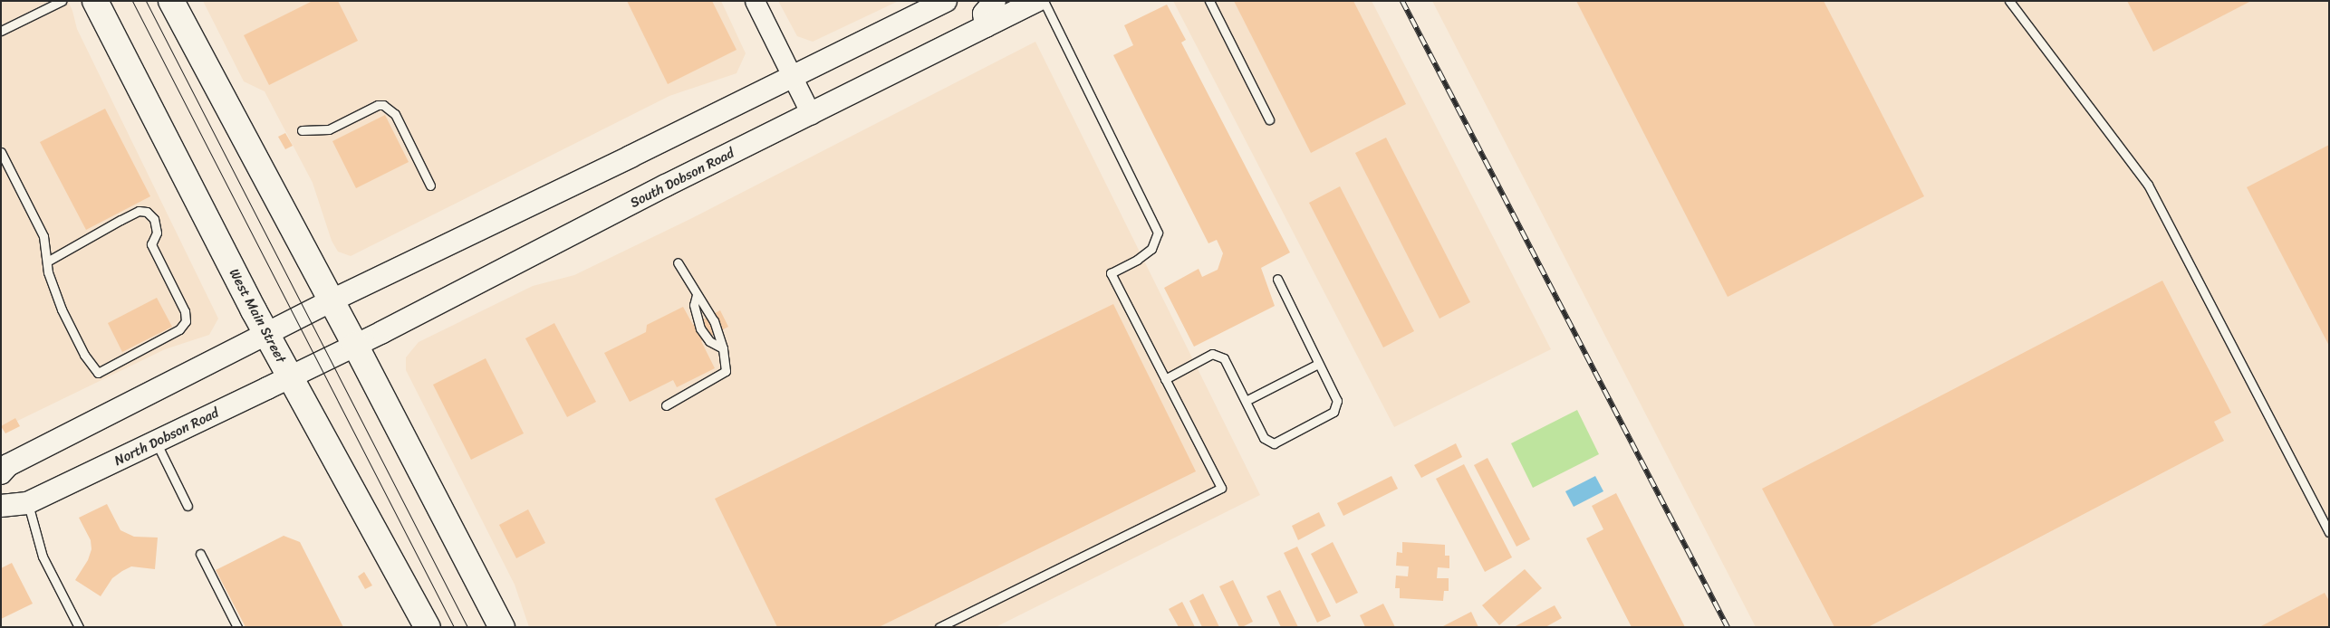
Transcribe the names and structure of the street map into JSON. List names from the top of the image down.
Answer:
{
  "streets": {
    "main road": ["South Dobson Road", "West Main Street", "North Dobson Road"]
  },
  "crossings": [
    ["South Dobson Road", "North Dobson Road"],
    ["West Main Street", "North Dobson Road"]
  ]
}
